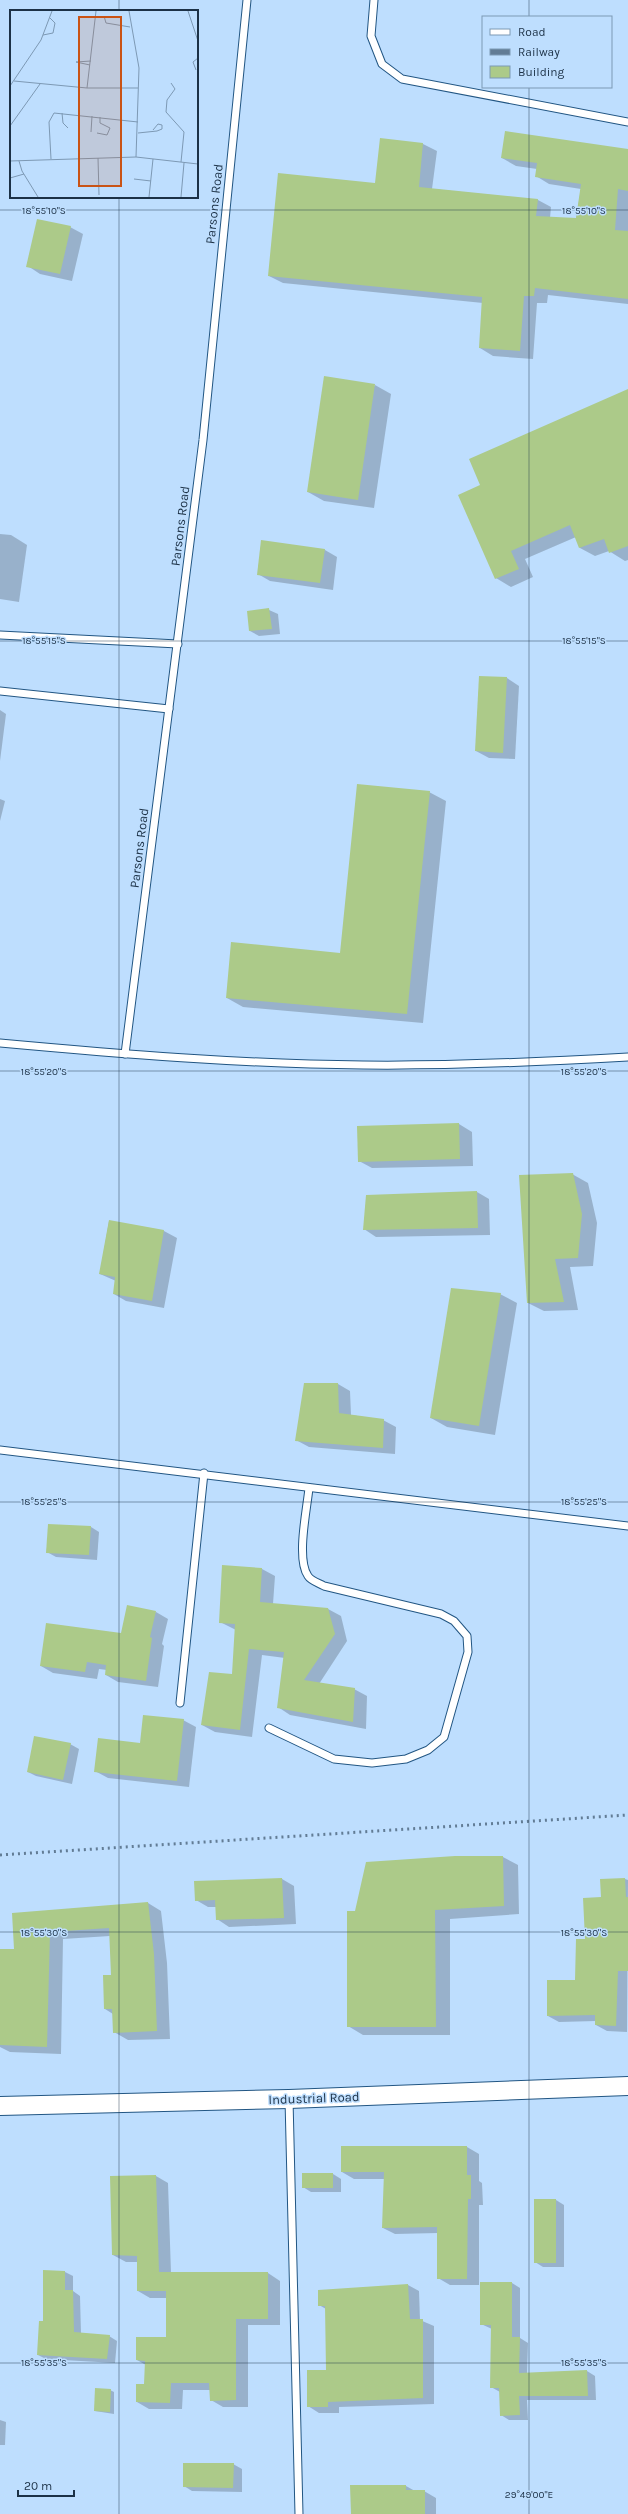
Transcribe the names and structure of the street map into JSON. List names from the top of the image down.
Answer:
{
  "streets": {
    "street": ["Industrial Road"],
    "lane": ["Parsons Road"]
  },
  "legend": ["Road", "Railway", "Building"],
  "scale_bar": "20 m",
  "coordinates": [
    "18°55'10\"S",
    "18°55'15\"S",
    "18°55'20\"S",
    "18°55'25\"S",
    "18°55'30\"S",
    "18°55'35\"S",
    "29°49'00\"E"
  ]
}
